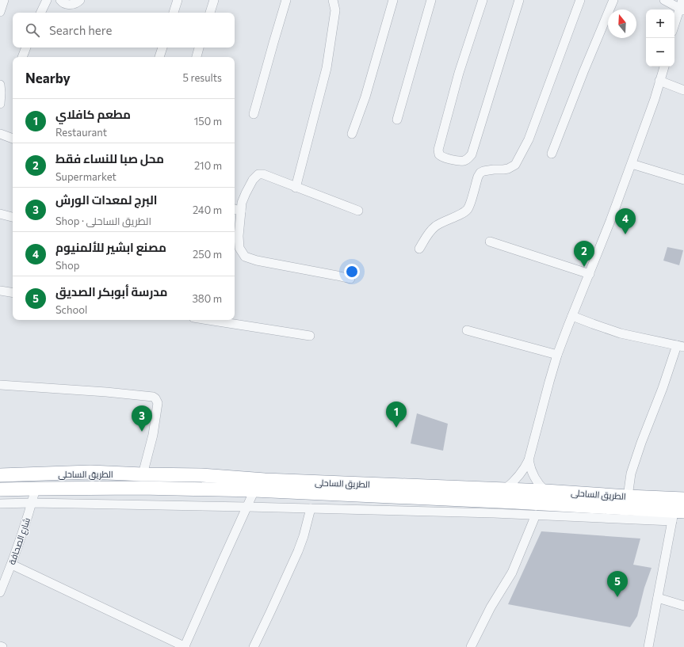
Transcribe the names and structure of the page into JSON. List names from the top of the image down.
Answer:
{
  "streets": {
    "highway": ["الطريق الساحلى"],
    "street": ["شارع الصحافة"]
  },
  "crossings": [
    ["الطريق الساحلى", "شارع الصحافة"]
  ],
  "north": "top",
  "page": {
    "map_buttons": ["+", "−"],
    "search": "Search here",
    "heading": ["Nearby", "5 results"],
    "list": [
      {
        "mark": "1",
        "name": "مطعم كافلاي",
        "note": "Restaurant",
        "value": "150 m"
      },
      {
        "mark": "2",
        "name": "محل صبا للنساء فقط",
        "note": "Supermarket",
        "value": "210 m"
      },
      {
        "mark": "3",
        "name": "البرج لمعدات الورش",
        "note": "Shop · الطريق الساحلى",
        "value": "240 m"
      },
      {
        "mark": "4",
        "name": "مصنع ابشير للألمنيوم",
        "note": "Shop",
        "value": "250 m"
      },
      {
        "mark": "5",
        "name": "مدرسة أبوبكر الصديق",
        "note": "School",
        "value": "380 m"
      }
    ],
    "pins": [
      "4",
      "2",
      "1",
      "3",
      "5"
    ]
  }
}
